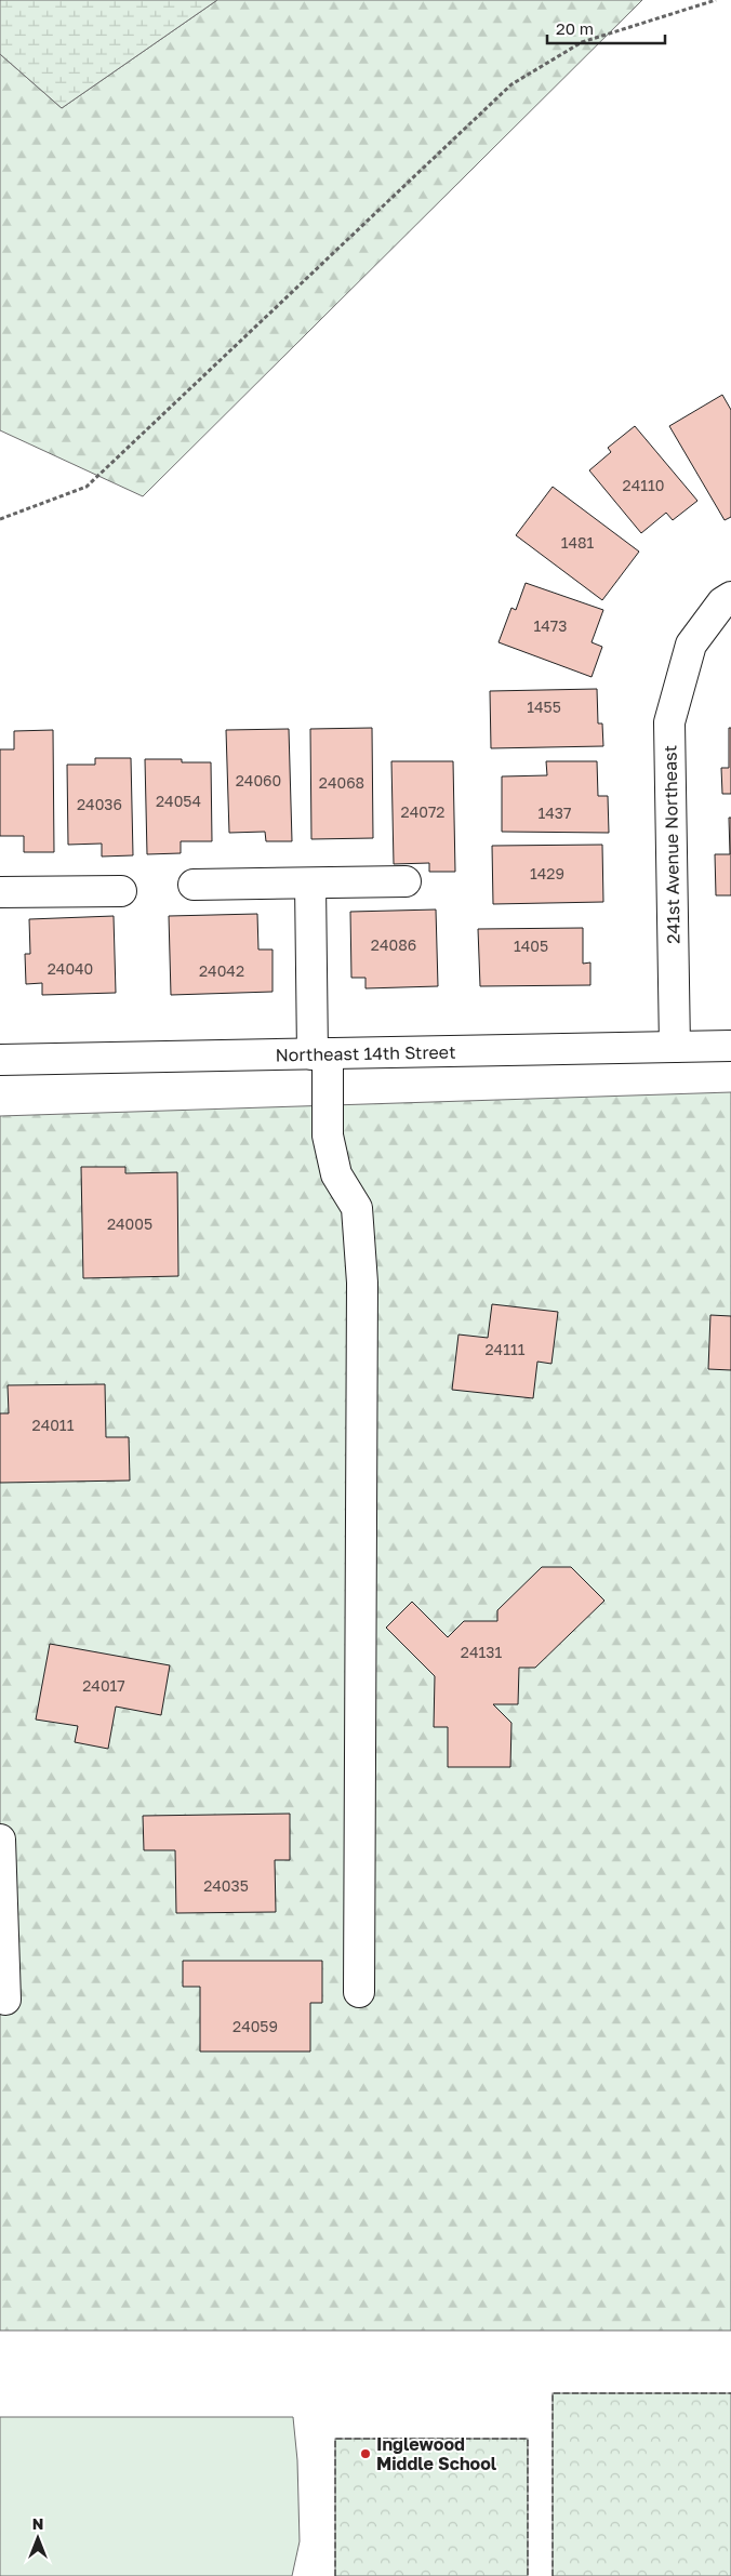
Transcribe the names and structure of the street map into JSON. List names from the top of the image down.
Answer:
{
  "streets": {
    "street": ["241st Avenue Northeast", "Northeast 14th Street"]
  },
  "crossings": [
    ["241st Avenue Northeast", "Northeast 14th Street"]
  ],
  "places": ["Inglewood Middle School"],
  "house_numbers": [
    "24110",
    "1481",
    "1473",
    "1455",
    "24060",
    "24068",
    "24054",
    "24036",
    "24072",
    "1437",
    "1429",
    "24086",
    "1405",
    "24040",
    "24042",
    "24005",
    "24111",
    "24011",
    "24131",
    "24017",
    "24035",
    "24059"
  ],
  "scale_bar": "20 m",
  "north": "top"
}
